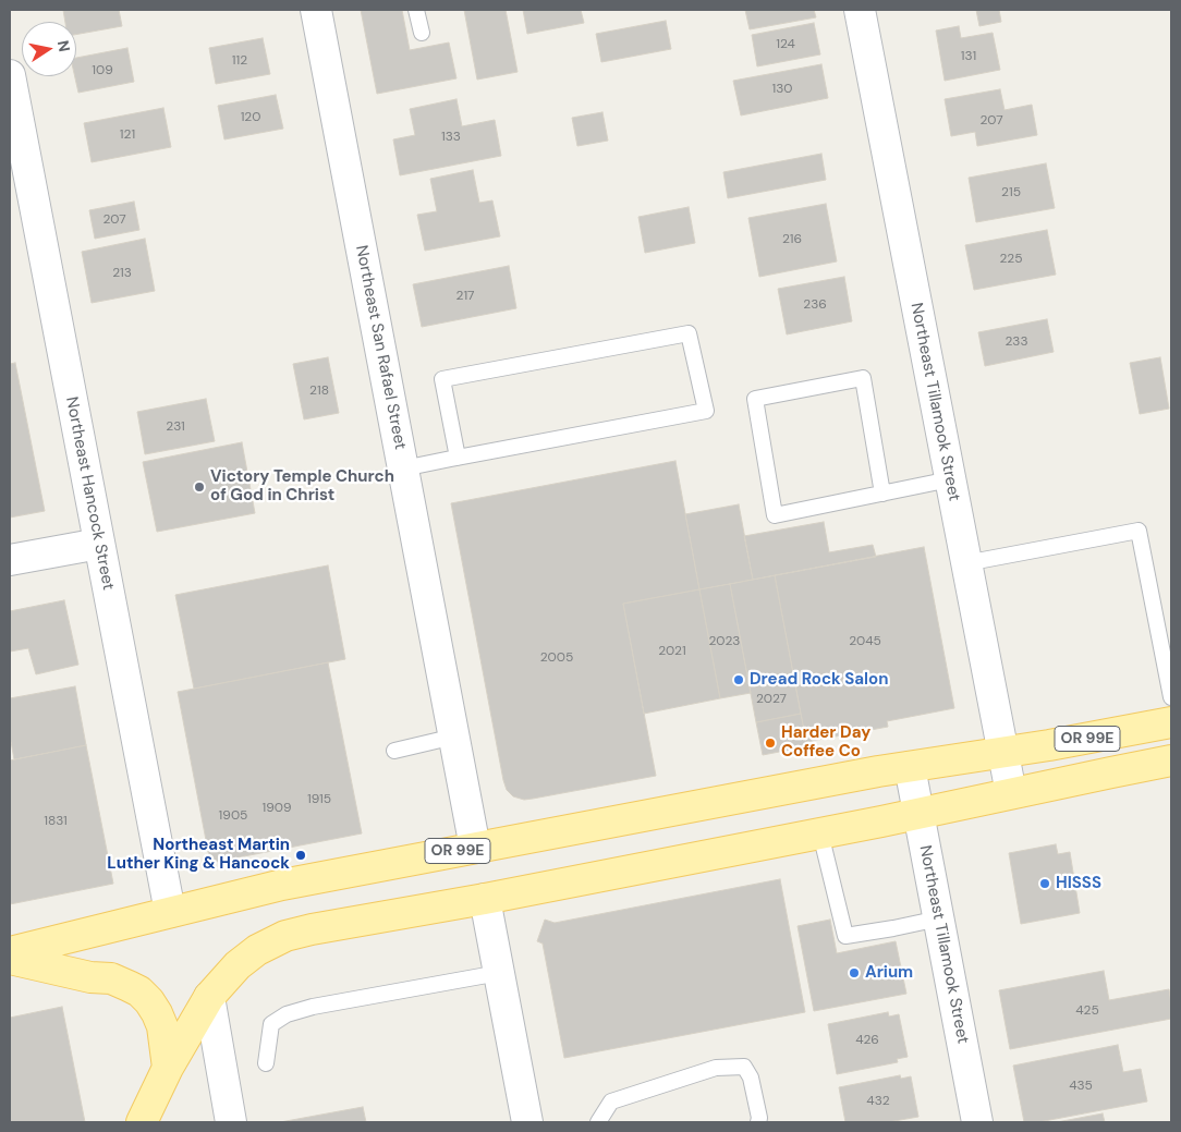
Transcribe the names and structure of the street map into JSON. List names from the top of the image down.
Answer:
{
  "streets": {
    "main road": ["OR 99E"],
    "street": ["Northeast San Rafael Street", "Northeast Tillamook Street", "Northeast Hancock Street"]
  },
  "crossings": [
    ["Northeast San Rafael Street", "OR 99E"],
    ["Northeast Tillamook Street", "OR 99E"],
    ["Northeast Hancock Street", "OR 99E"]
  ],
  "places": [
    "Victory Temple Church of God in Christ",
    "Dread Rock Salon",
    "Harder Day Coffee Co",
    "Northeast Martin Luther King & Hancock",
    "HISSS",
    "Arium"
  ],
  "house_numbers": [
    "124",
    "131",
    "112",
    "109",
    "130",
    "120",
    "207",
    "121",
    "133",
    "215",
    "207",
    "216",
    "225",
    "213",
    "217",
    "236",
    "233",
    "218",
    "231",
    "2023",
    "2045",
    "2021",
    "2005",
    "2027",
    "1915",
    "1909",
    "1905",
    "1831",
    "425",
    "426",
    "435",
    "432"
  ],
  "north": "right"
}
